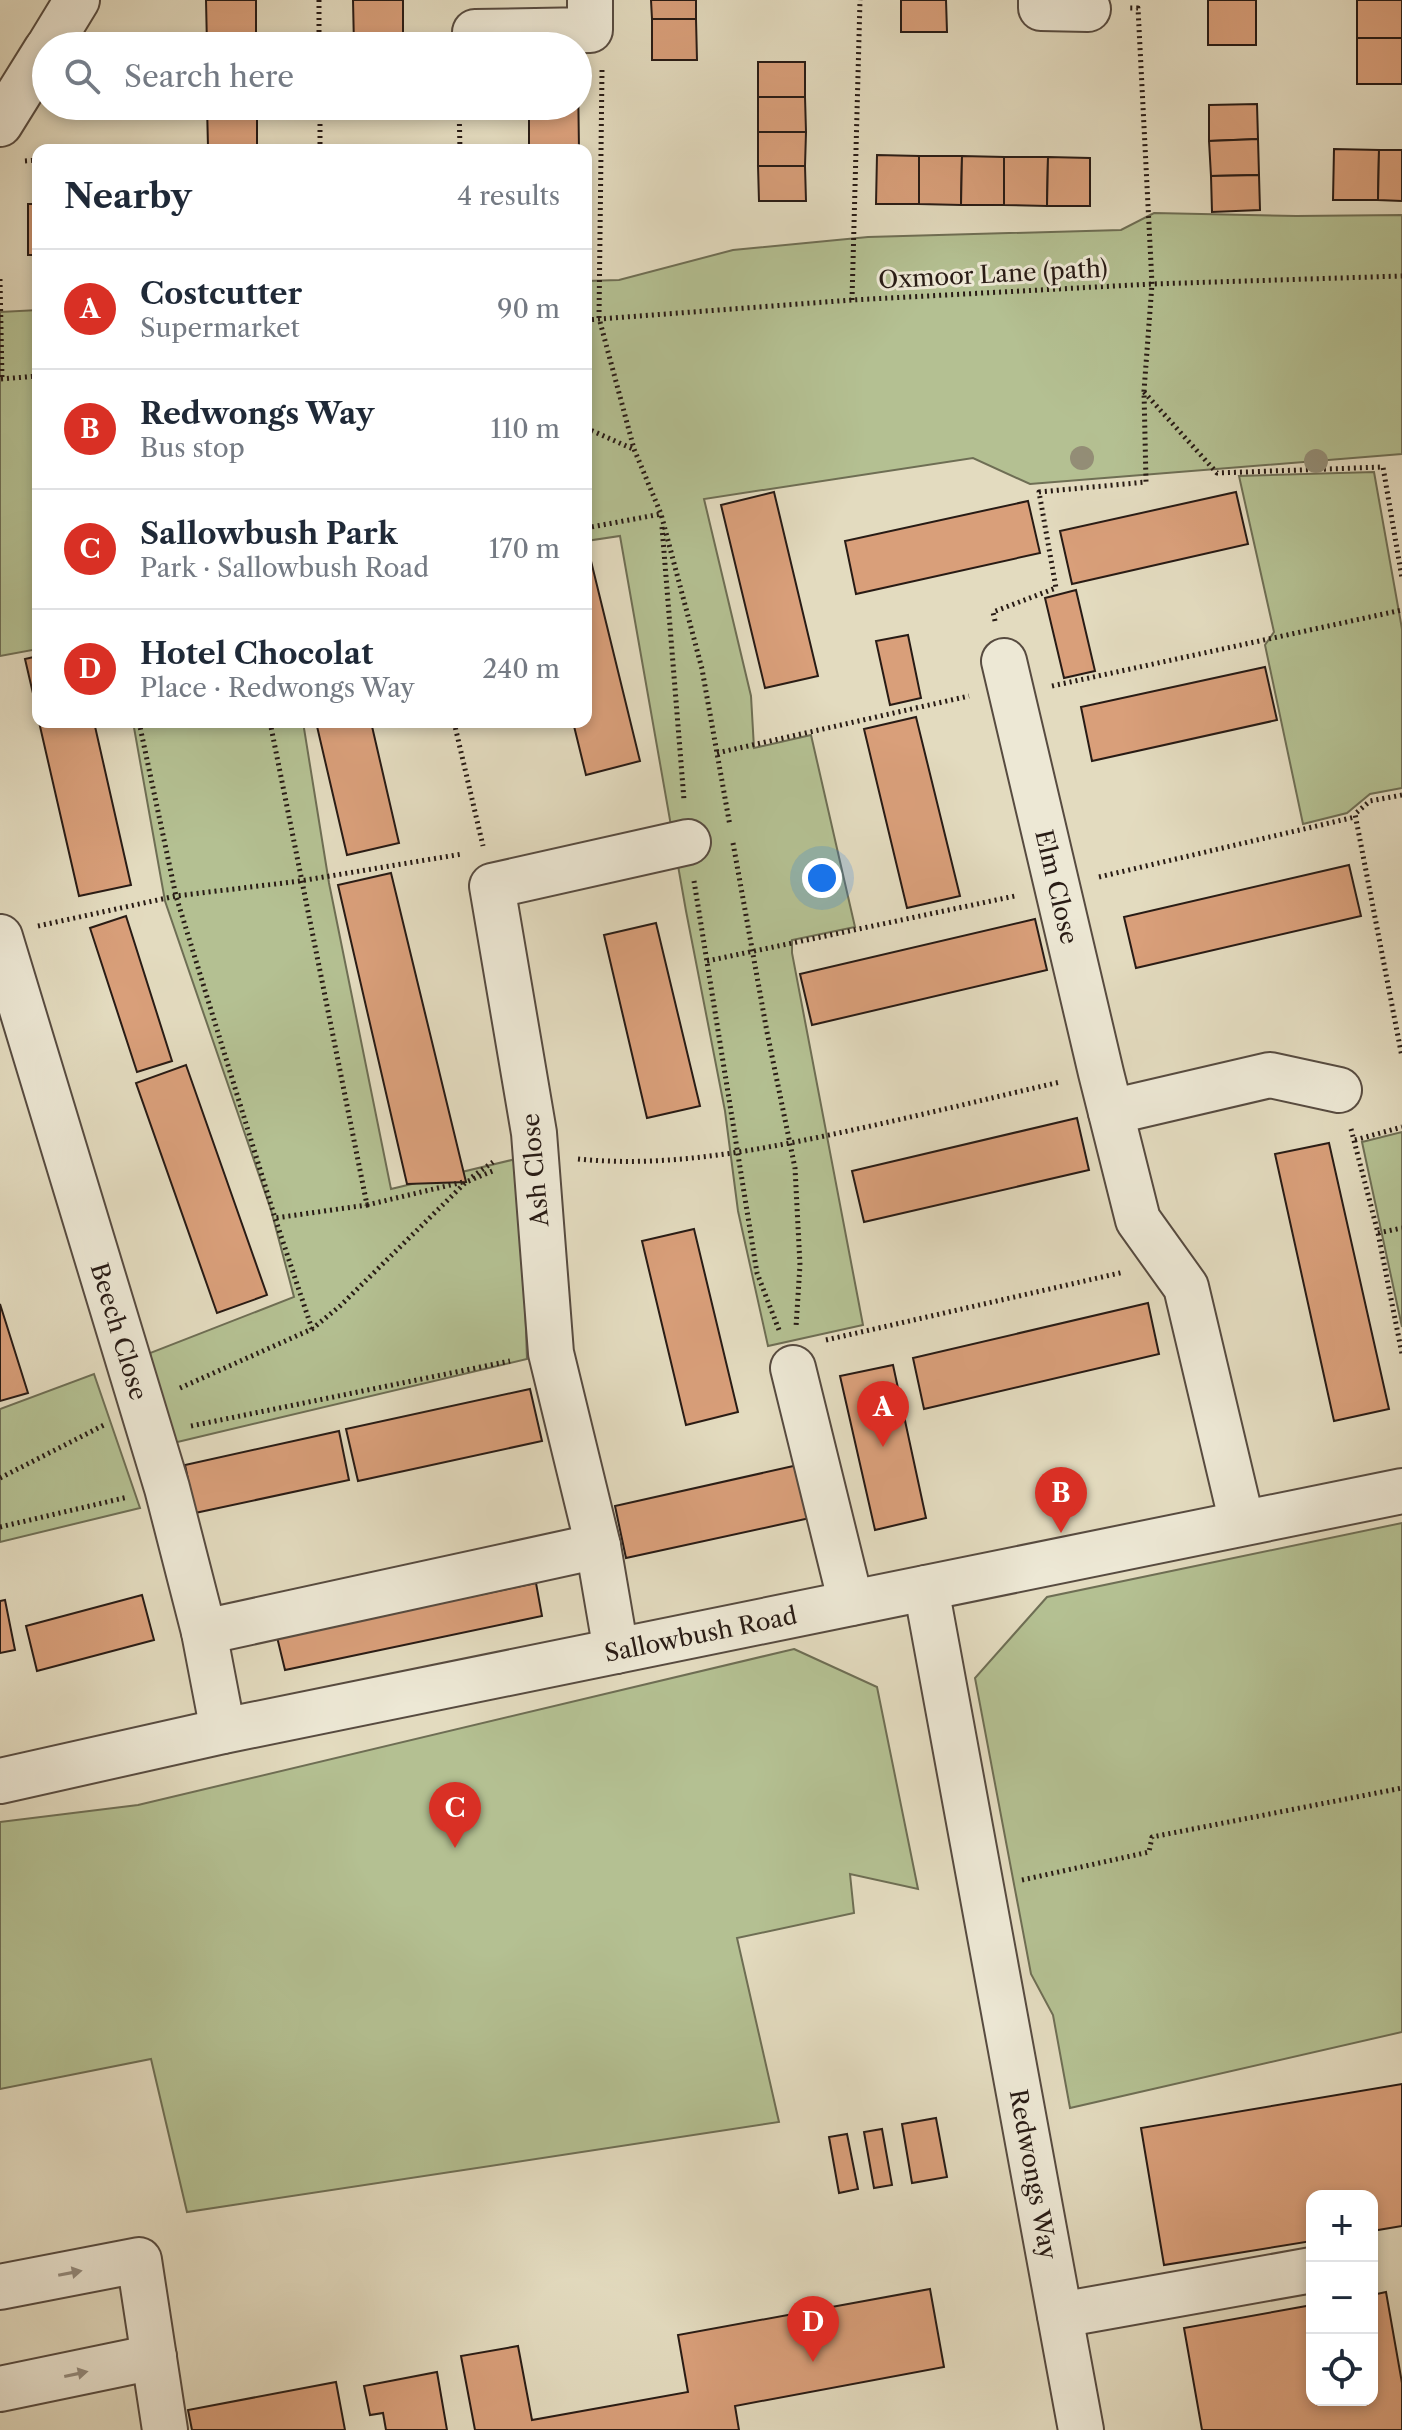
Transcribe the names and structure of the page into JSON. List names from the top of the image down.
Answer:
{
  "streets": {
    "street": [
      "Elm Close",
      "Ash Close",
      "Beech Close",
      "Sallowbush Road",
      "Redwongs Way"
    ],
    "path": ["Oxmoor Lane (path)"]
  },
  "crossings": [
    ["Elm Close", "Sallowbush Road"],
    ["Ash Close", "Sallowbush Road"],
    ["Beech Close", "Sallowbush Road"],
    ["Sallowbush Road", "Redwongs Way"]
  ],
  "page": {
    "search": "Search here",
    "heading": ["Nearby", "4 results"],
    "list": [
      {
        "mark": "A",
        "name": "Costcutter",
        "note": "Supermarket",
        "value": "90 m"
      },
      {
        "mark": "B",
        "name": "Redwongs Way",
        "note": "Bus stop",
        "value": "110 m"
      },
      {
        "mark": "C",
        "name": "Sallowbush Park",
        "note": "Park · Sallowbush Road",
        "value": "170 m"
      },
      {
        "mark": "D",
        "name": "Hotel Chocolat",
        "note": "Place · Redwongs Way",
        "value": "240 m"
      }
    ],
    "pins": [
      "A",
      "B",
      "C",
      "D"
    ],
    "map_buttons": ["+", "−"]
  }
}
